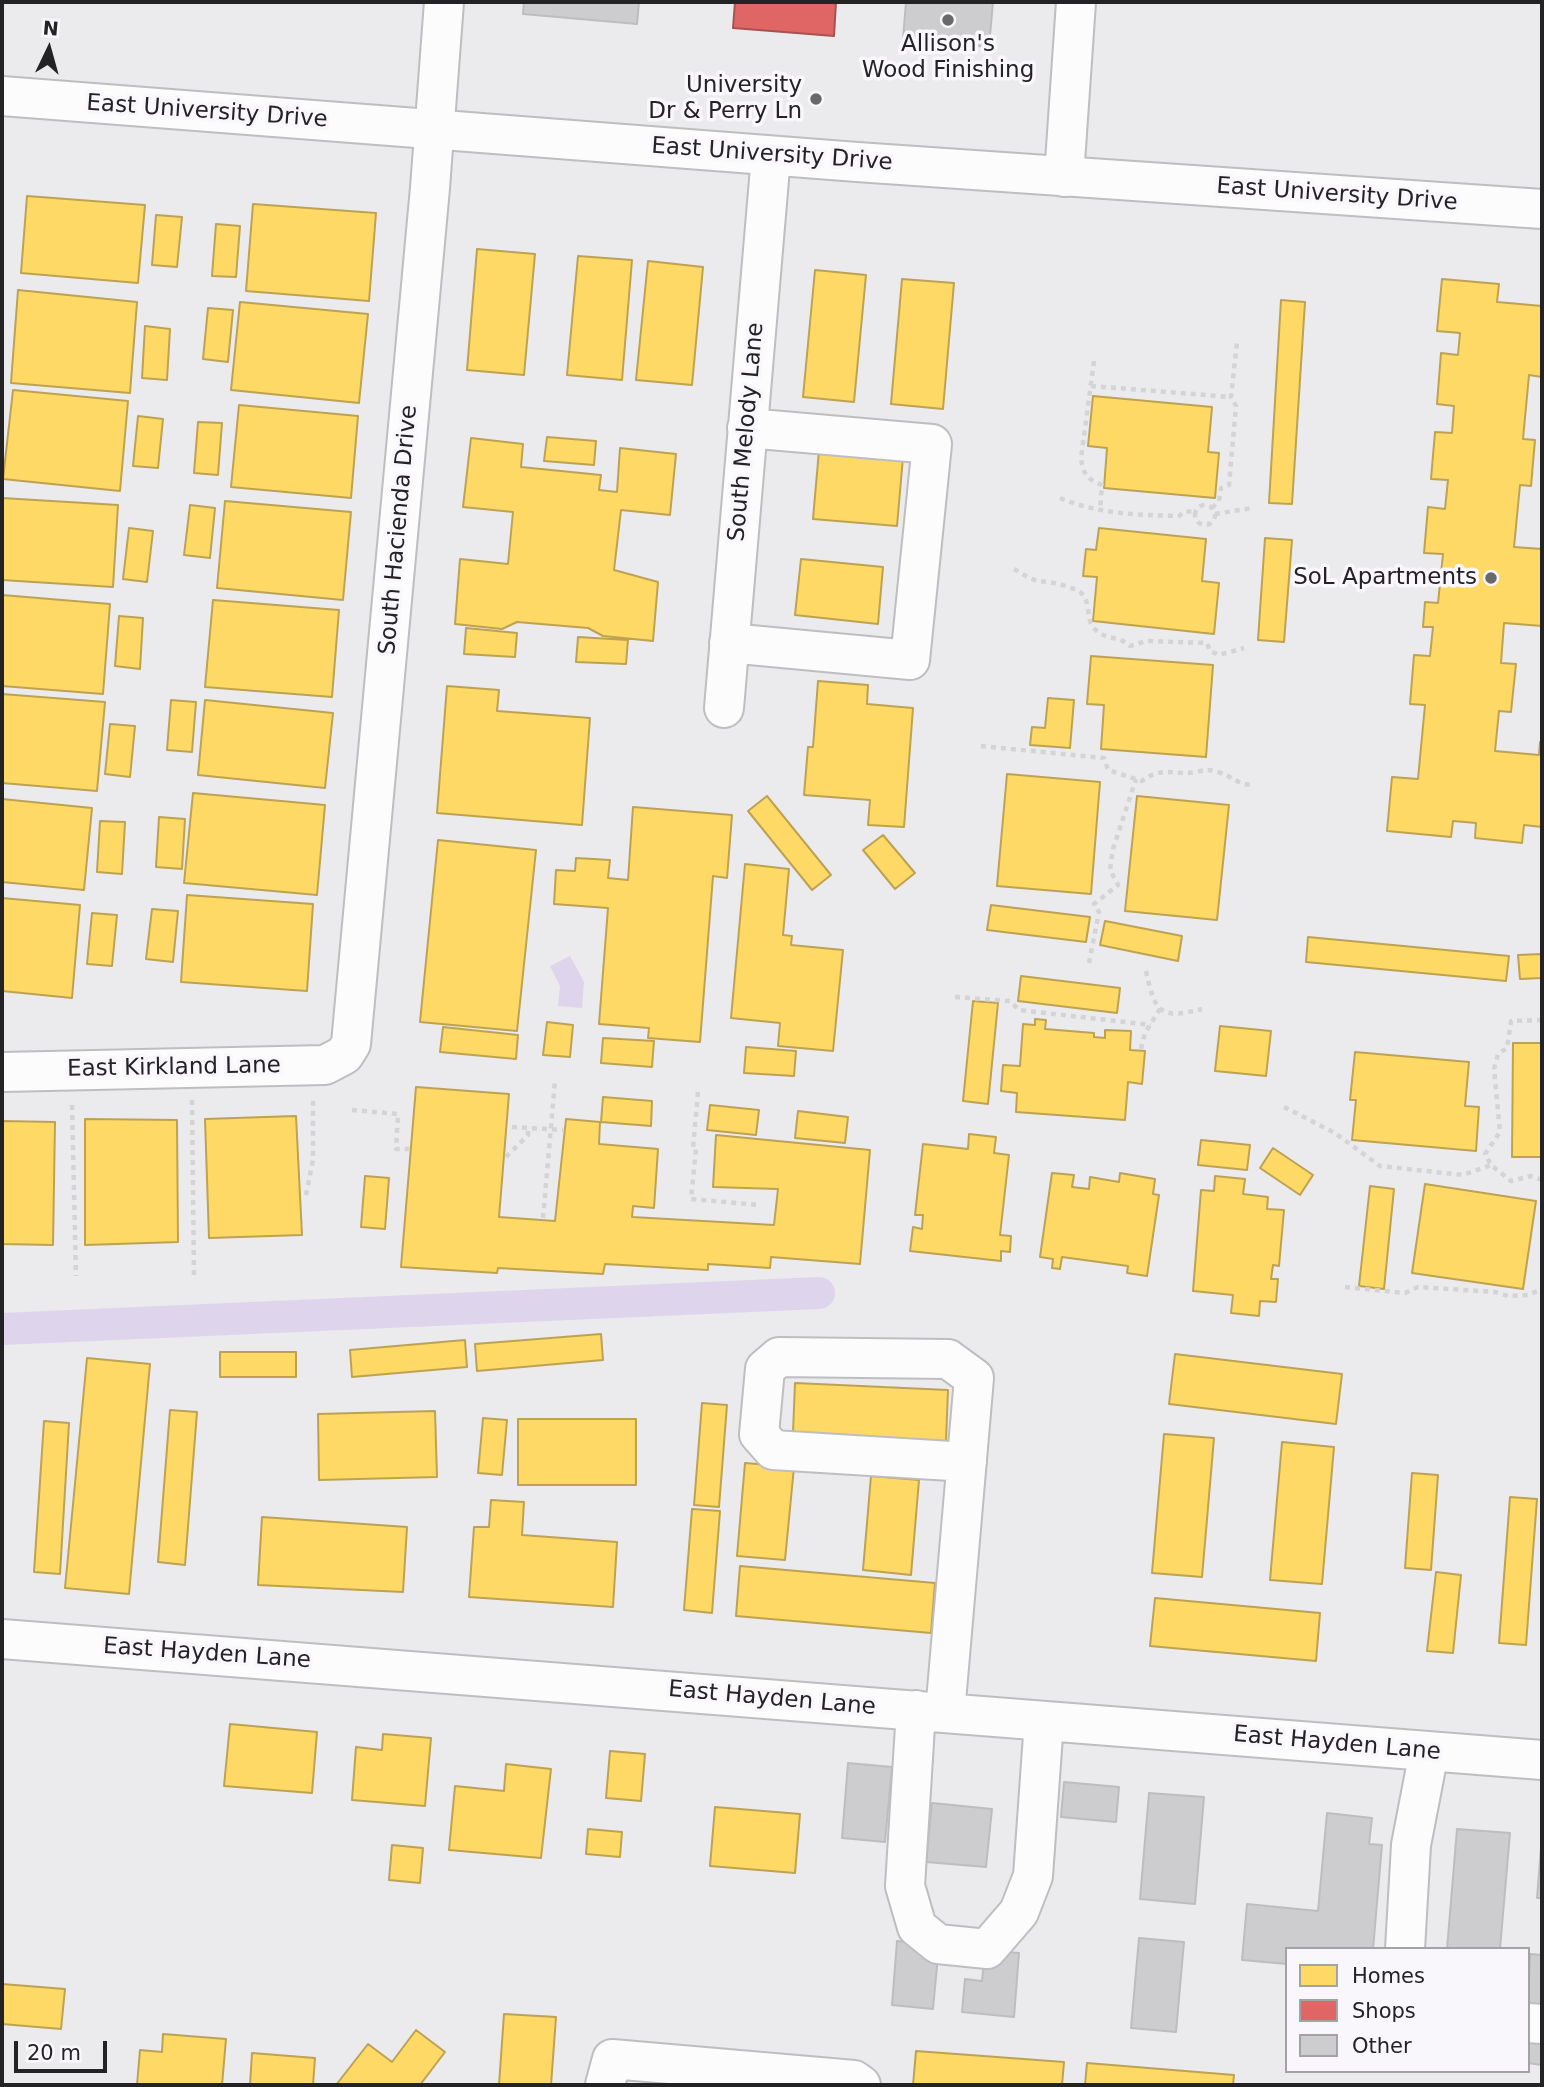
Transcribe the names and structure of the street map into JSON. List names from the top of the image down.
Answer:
{
  "streets": {
    "street": [
      "East University Drive",
      "South Melody Lane",
      "South Hacienda Drive",
      "East Kirkland Lane",
      "East Hayden Lane"
    ]
  },
  "crossings": [
    ["East University Drive", "South Melody Lane"],
    ["East University Drive", "South Hacienda Drive"],
    ["South Hacienda Drive", "East Kirkland Lane"]
  ],
  "places": ["Allison's Wood Finishing", "University Dr & Perry Ln", "SoL Apartments"],
  "legend": ["Homes", "Shops", "Other"],
  "scale_bar": "20 m",
  "north": "top"
}
